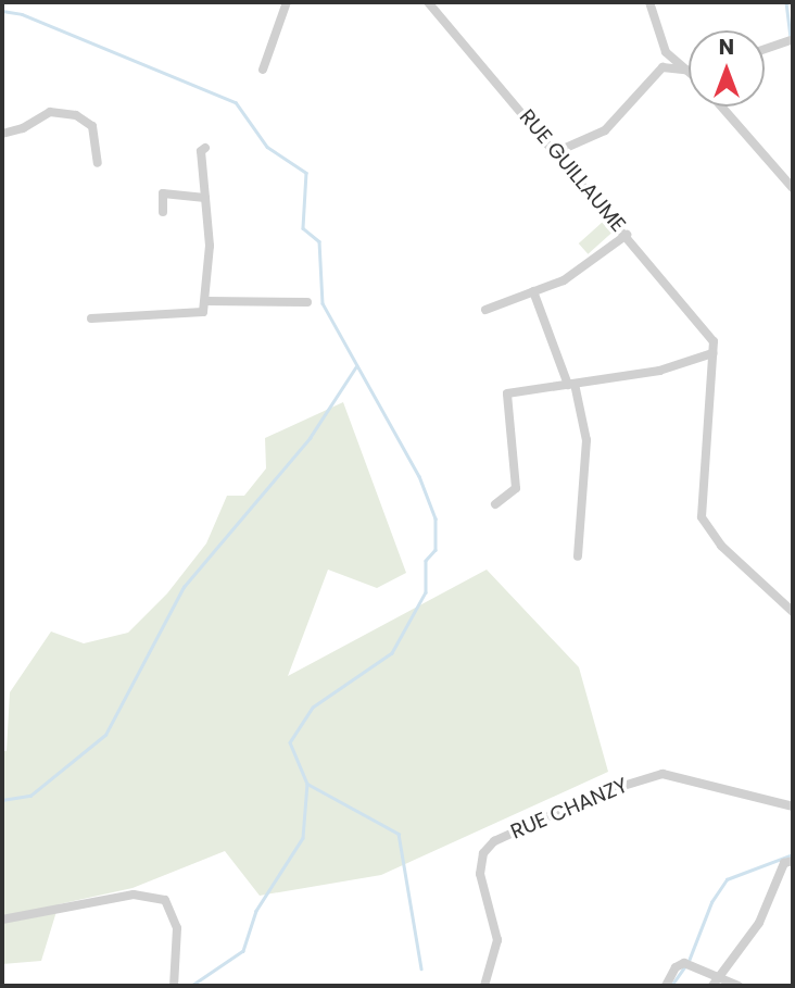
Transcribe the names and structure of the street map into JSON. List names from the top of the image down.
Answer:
{
  "streets": {
    "street": ["RUE GUILLAUME", "RUE CHANZY"]
  },
  "north": "top"
}
